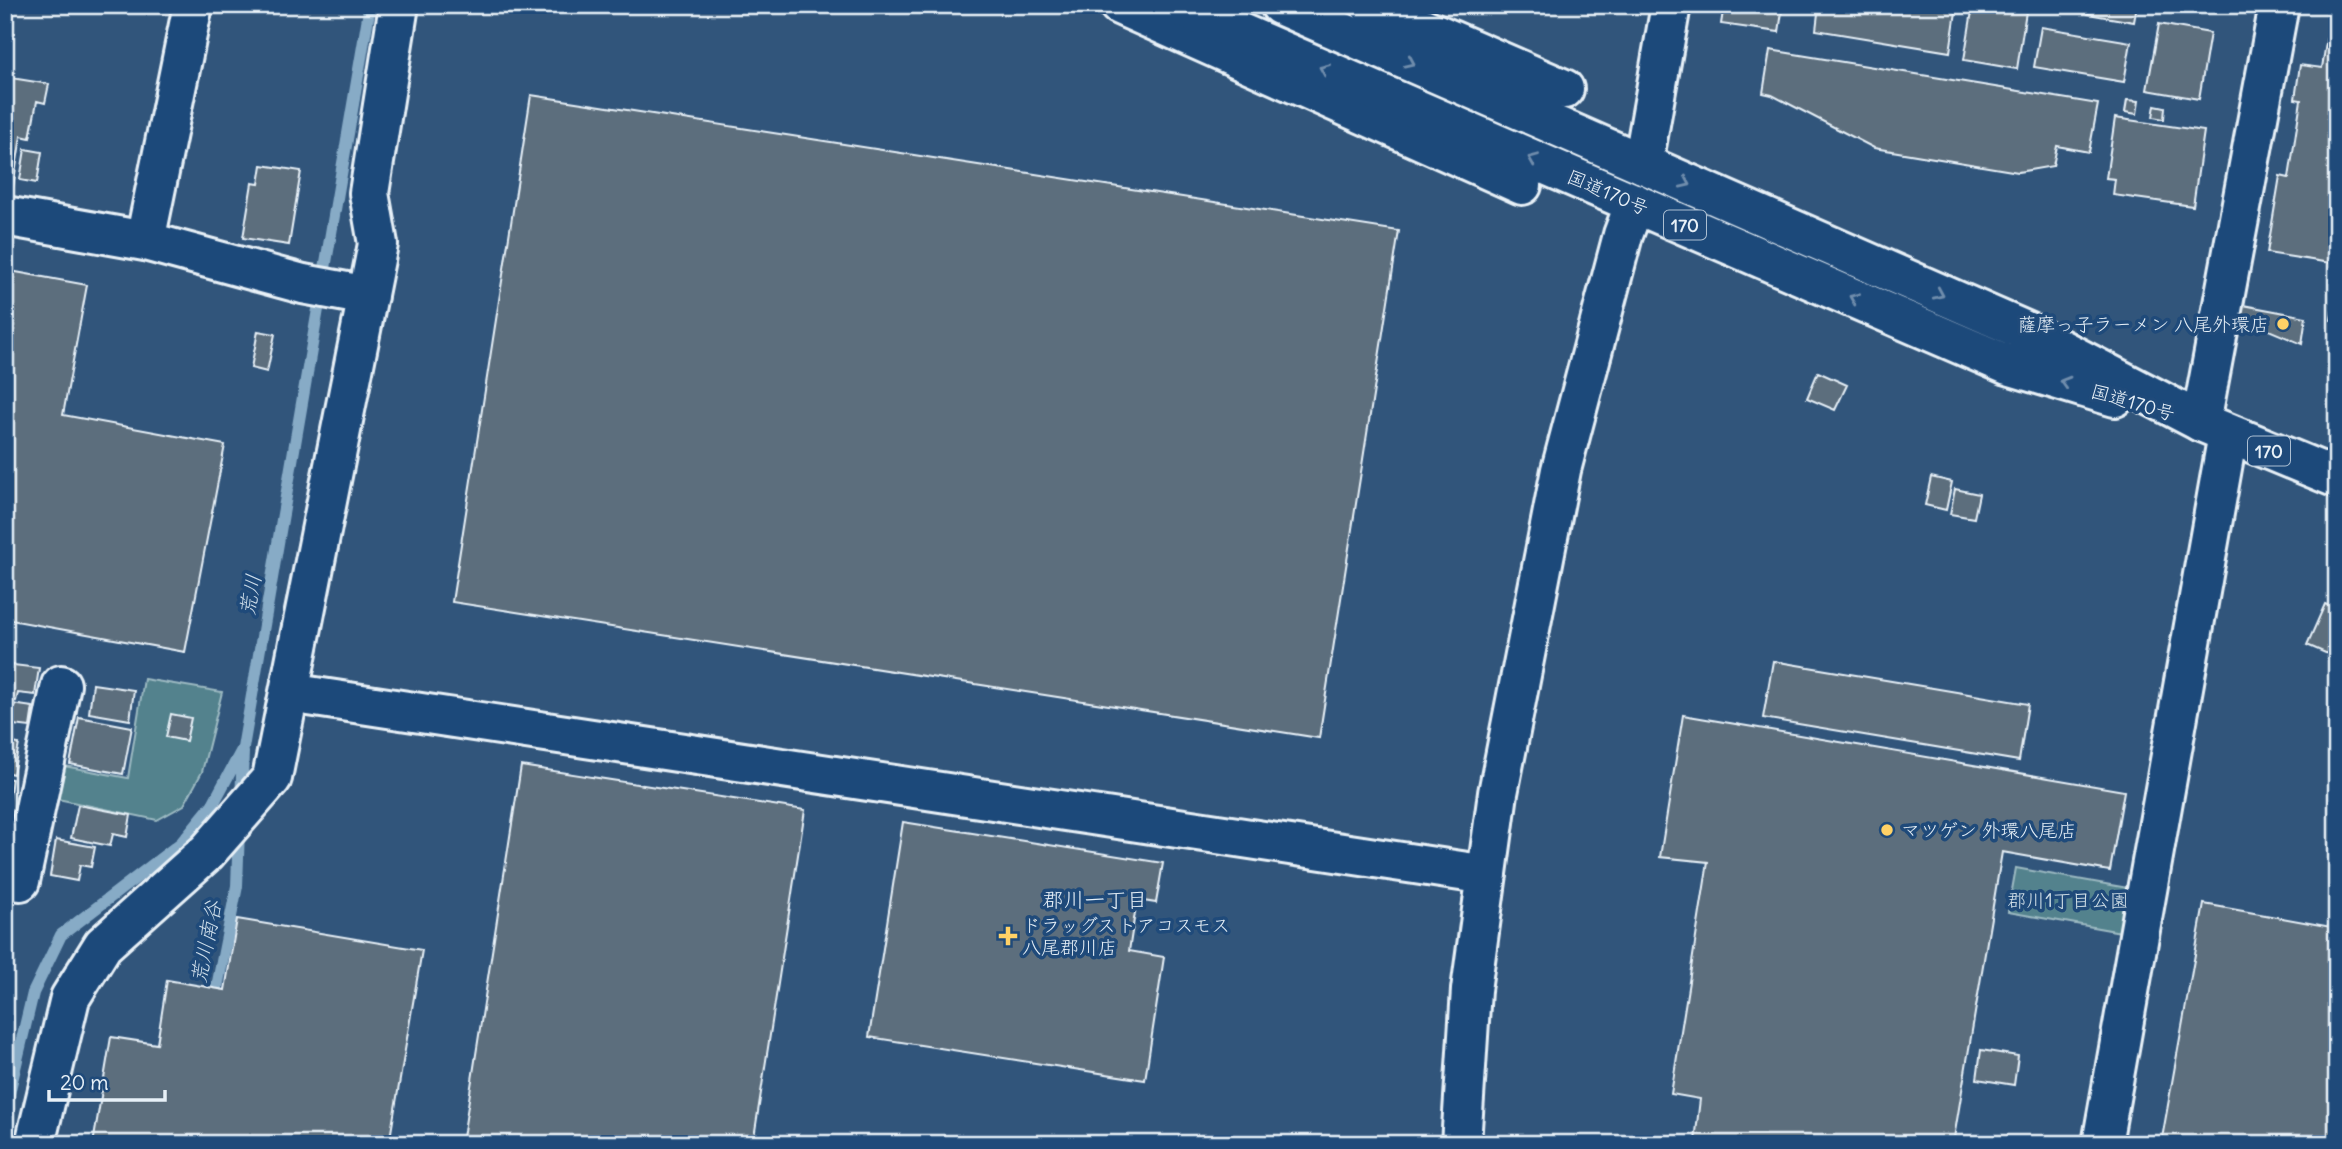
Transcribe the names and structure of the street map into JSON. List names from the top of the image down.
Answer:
{
  "streets": {
    "main road": ["国道170号", "170"]
  },
  "districts": ["郡川一丁目"],
  "water": ["荒川", "荒川南谷"],
  "parks": ["郡川1丁目公園"],
  "places": {
    "other": ["薩摩っ子ラーメン 八尾外環店", "マツゲン 外環八尾店"],
    "health": ["ドラッグストアコスモス 八尾郡川店"]
  },
  "scale_bar": "20 m"
}
